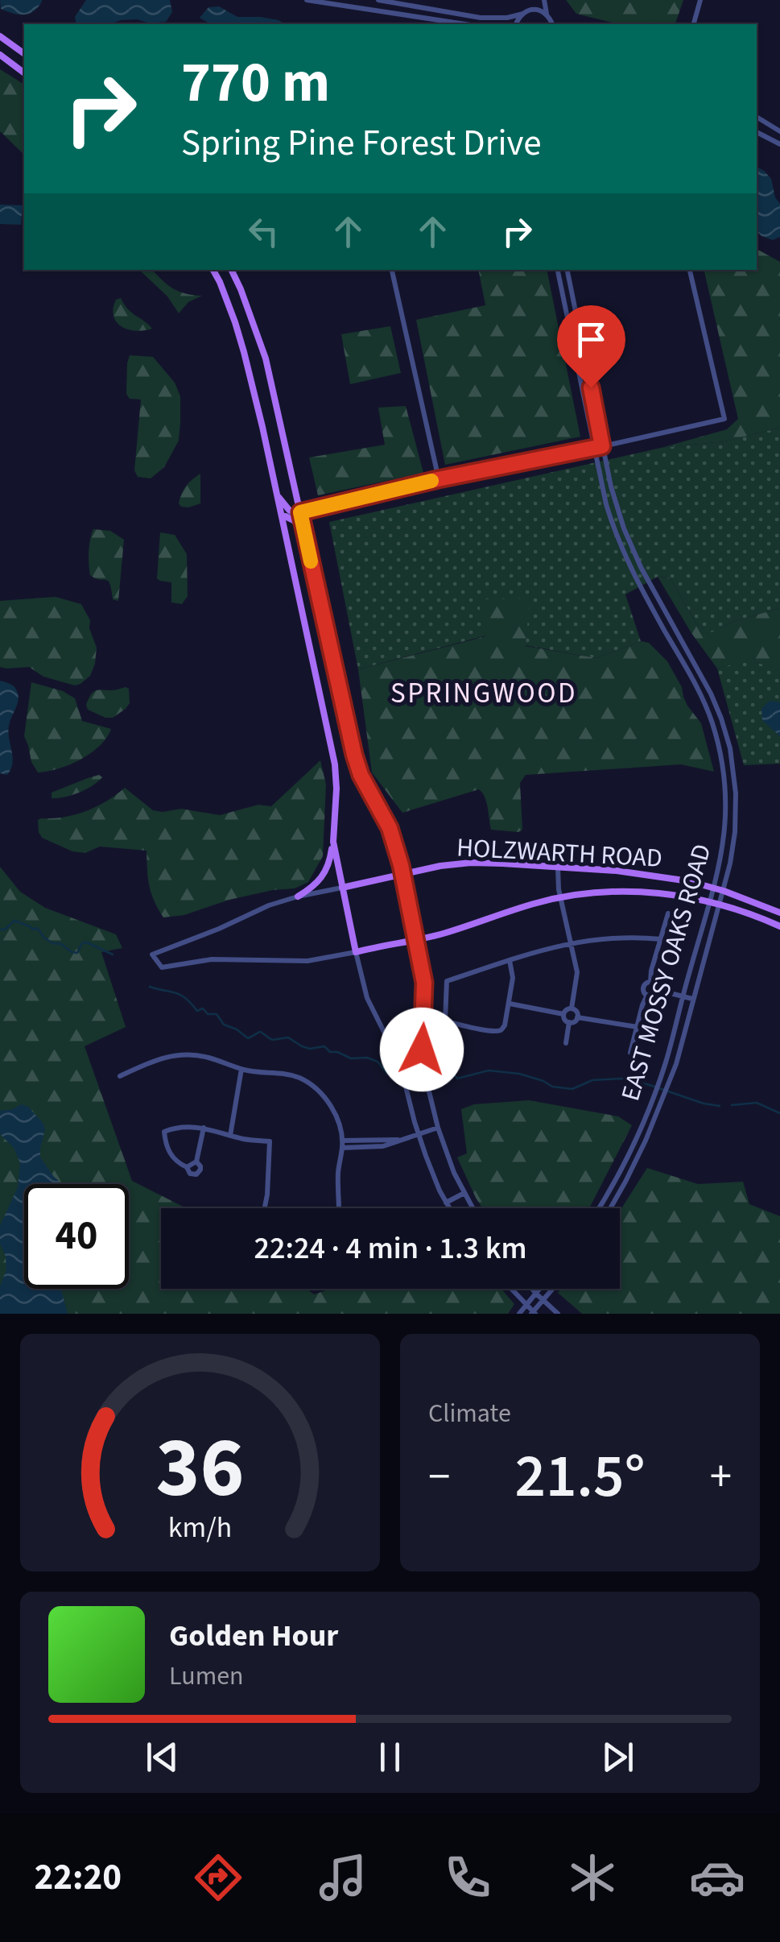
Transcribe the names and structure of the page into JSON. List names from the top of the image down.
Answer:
{
  "streets": {
    "main road": ["HOLZWARTH ROAD"],
    "street": ["EAST MOSSY OAKS ROAD"]
  },
  "crossings": [
    ["HOLZWARTH ROAD", "EAST MOSSY OAKS ROAD"]
  ],
  "districts": ["SPRINGWOOD"],
  "page": {
    "turn": ["770 m", "Spring Pine Forest Drive"],
    "limit": "40",
    "trip": "22:24 · 4 min · 1.3 km",
    "tile": "Climate",
    "heat": ["−", "21.5°", "+"],
    "song": ["Golden Hour", "Lumen"],
    "tabs": "22:20",
    "gauge": ["36", "km/h"]
  }
}
